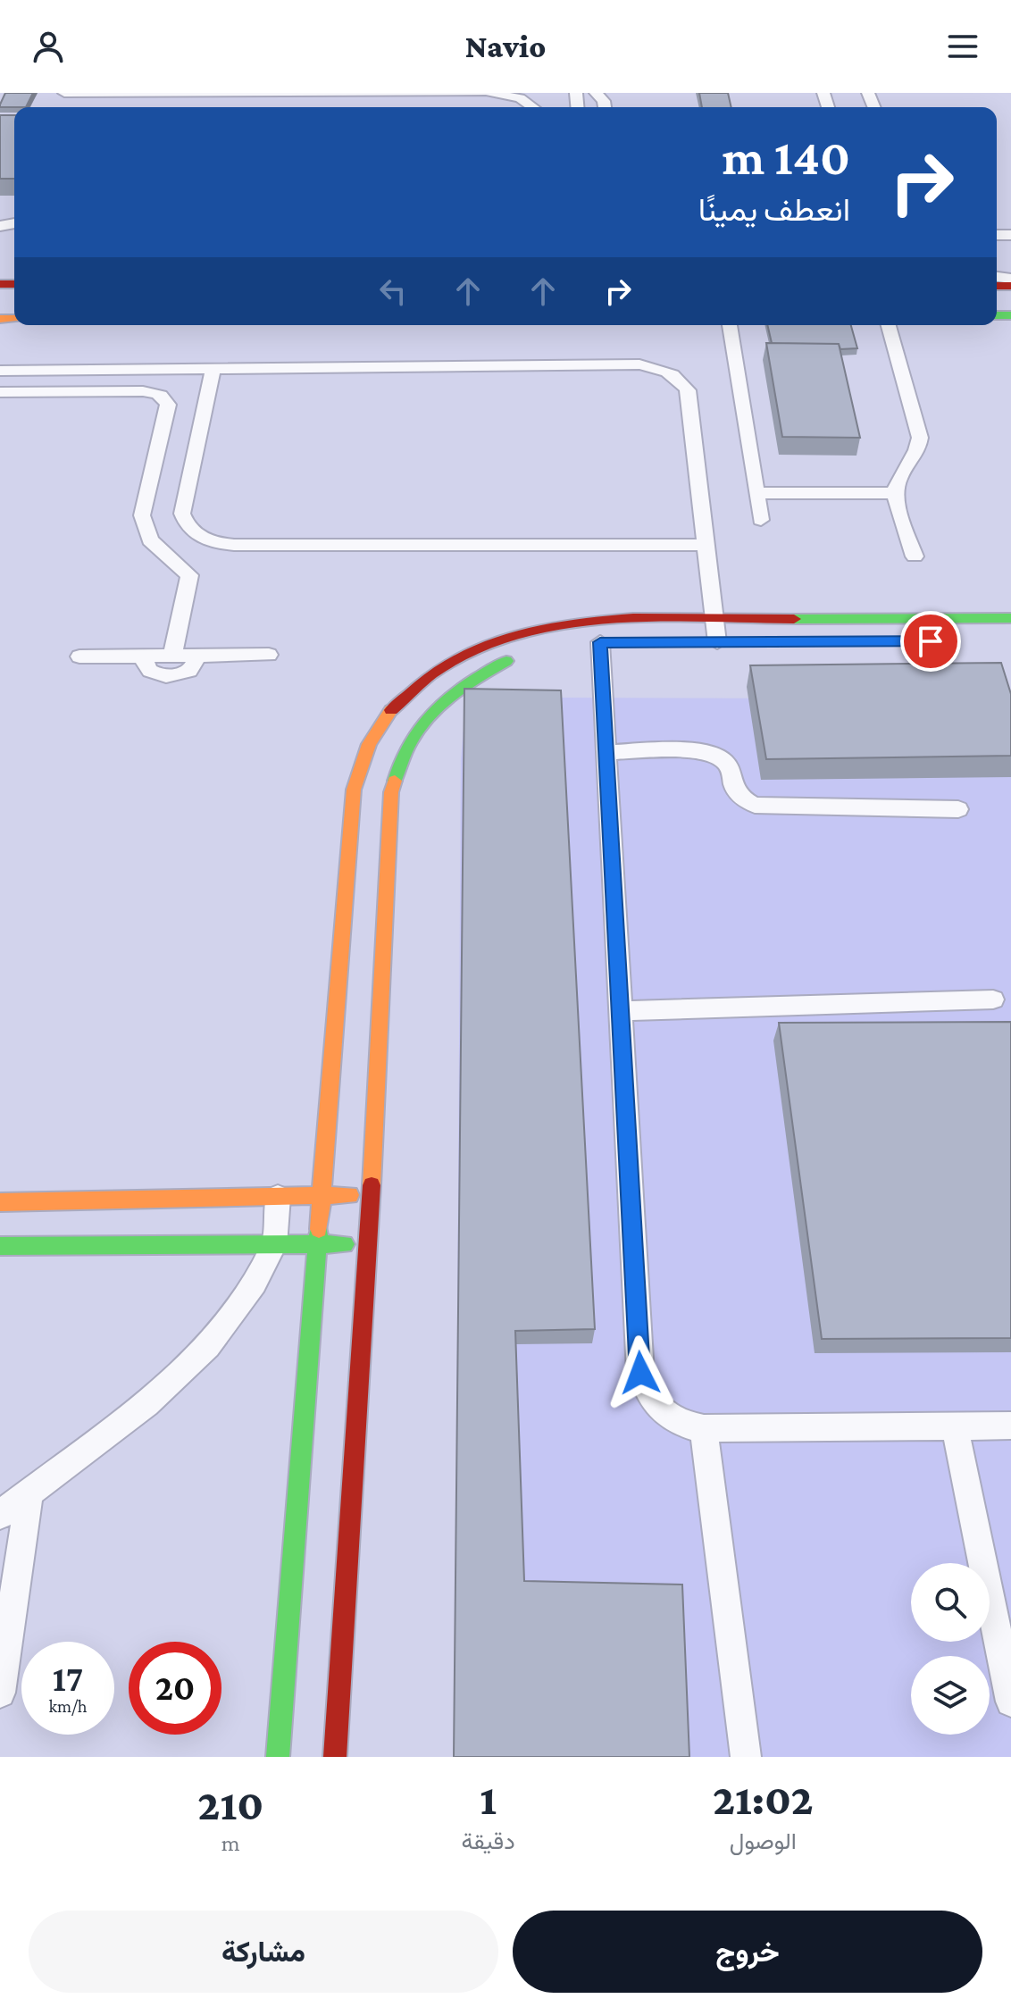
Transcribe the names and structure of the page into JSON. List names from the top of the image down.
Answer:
{
  "page": {
    "header": "Navio",
    "turn": ["140 m", "انعطف يمينًا"],
    "speed": "17 km/h",
    "limit": "20",
    "eta": [
      "21:02",
      "الوصول",
      "1",
      "دقيقة",
      "210",
      "m"
    ],
    "buttons": ["خروج", "مشاركة"]
  }
}
